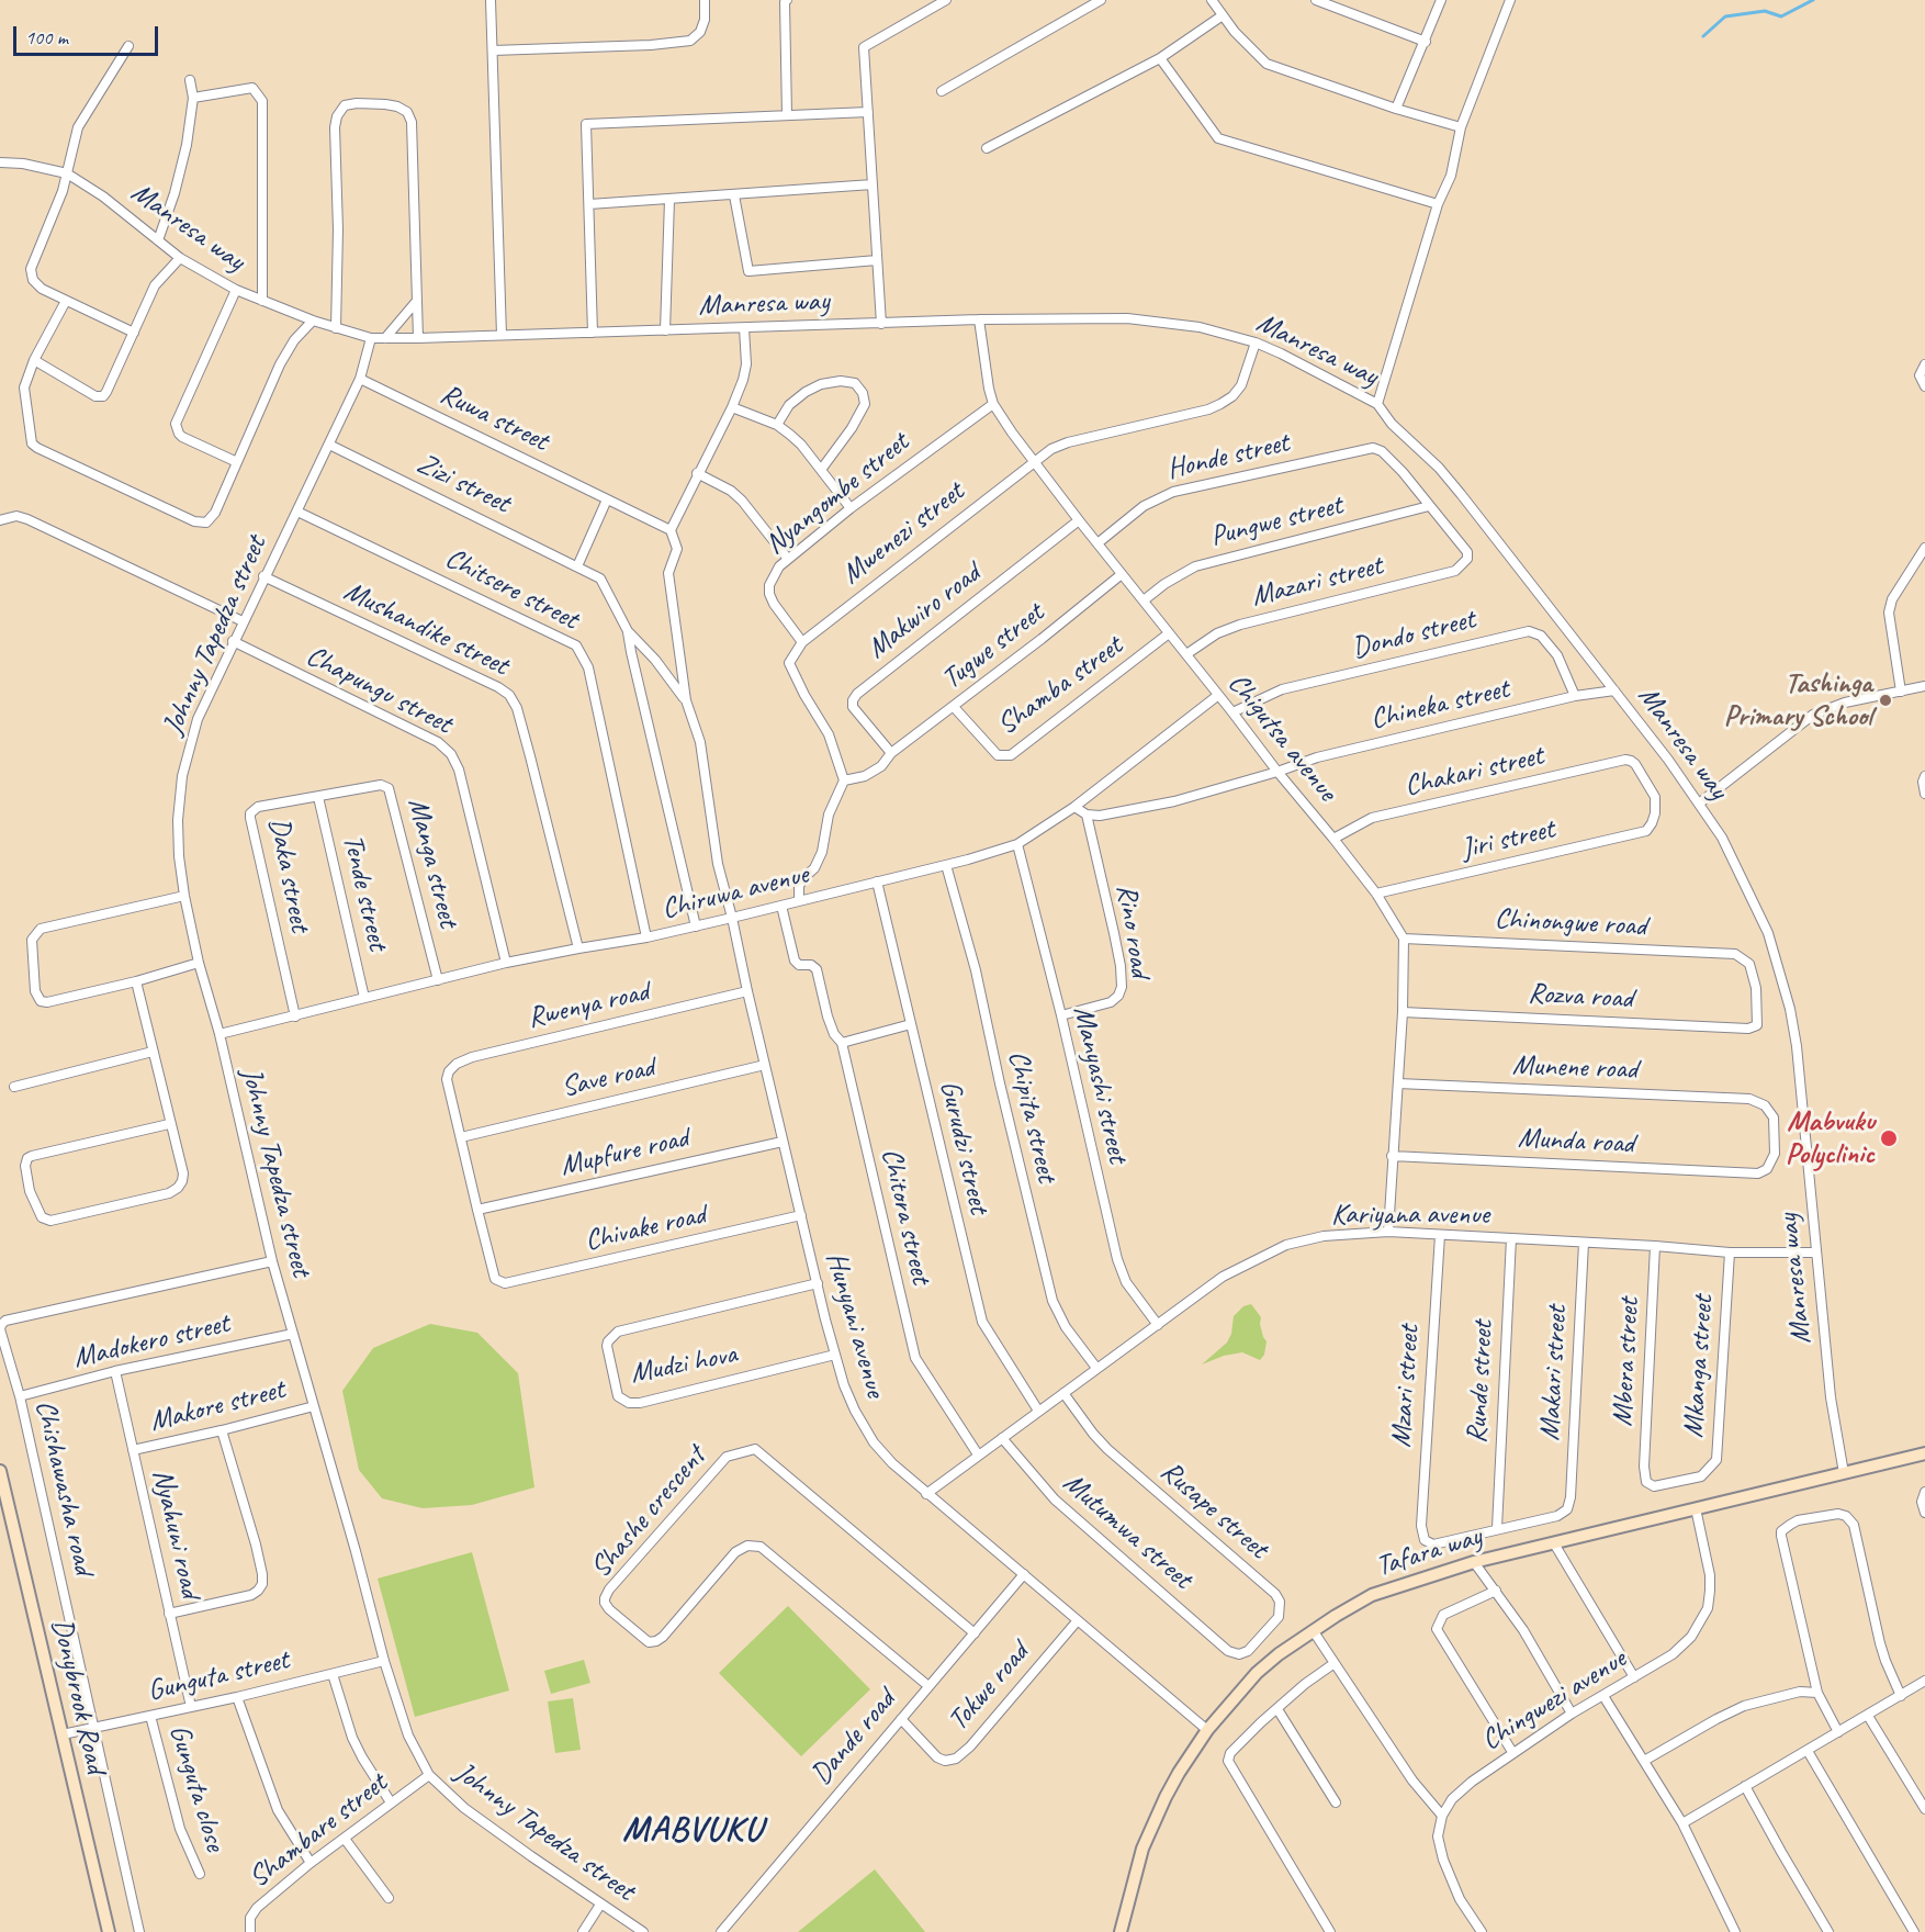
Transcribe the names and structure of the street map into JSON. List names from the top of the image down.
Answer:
{
  "streets": {
    "street": [
      "Manresa way",
      "Ruwa street",
      "Honde street",
      "Zizi street",
      "Nyangombe street",
      "Pungwe street",
      "Mwenezi street",
      "Mazari street",
      "Chitsere street",
      "Makwiro road",
      "Mushandike street",
      "Dondo street",
      "Johnny Tapedza street",
      "Tugwe street",
      "Shamba street",
      "Chapungu street",
      "Chineka street",
      "Chigutsa avenue",
      "Chakari street",
      "Jiri street",
      "Manga street",
      "Daka street",
      "Tende street",
      "Chiruwa avenue",
      "Chinongwe road",
      "Rino road",
      "Rozva road",
      "Rwenya road",
      "Munene road",
      "Save road",
      "Manyashi street",
      "Chipita street",
      "Munda road",
      "Gurudzi street",
      "Mupfure road",
      "Kariyana avenue",
      "Chitora street",
      "Chivake road",
      "Hunyani avenue",
      "Madokero street",
      "Mbera street",
      "Mudzi hova",
      "Mkanga street",
      "Makari street",
      "Runde street",
      "Mzari street",
      "Makore street",
      "Chishawasha road",
      "Rusape street",
      "Shashe crescent",
      "Mutumwa street",
      "Nyahuni road",
      "Tafara way",
      "Gunguta street",
      "Tokwe road",
      "Donybrook Road",
      "Chingwezi avenue",
      "Dande road",
      "Gunguta close",
      "Shambare street"
    ]
  },
  "crossings": [
    ["Manresa way", "Mwenezi street"],
    ["Manresa way", "Johnny Tapedza street"],
    ["Manresa way", "Chineka street"],
    ["Manresa way", "Chigutsa avenue"],
    ["Manresa way", "Kariyana avenue"],
    ["Manresa way", "Tafara way"],
    ["Ruwa street", "Johnny Tapedza street"],
    ["Honde street", "Pungwe street"],
    ["Honde street", "Mazari street"],
    ["Honde street", "Chigutsa avenue"],
    ["Zizi street", "Johnny Tapedza street"],
    ["Nyangombe street", "Mwenezi street"],
    ["Nyangombe street", "Chigutsa avenue"],
    ["Pungwe street", "Mazari street"],
    ["Pungwe street", "Chigutsa avenue"],
    ["Mwenezi street", "Chigutsa avenue"],
    ["Mazari street", "Chigutsa avenue"],
    ["Chitsere street", "Johnny Tapedza street"],
    ["Chitsere street", "Chiruwa avenue"],
    ["Makwiro road", "Tugwe street"],
    ["Makwiro road", "Chigutsa avenue"],
    ["Mushandike street", "Johnny Tapedza street"],
    ["Mushandike street", "Chiruwa avenue"],
    ["Dondo street", "Chineka street"],
    ["Dondo street", "Chigutsa avenue"],
    ["Johnny Tapedza street", "Chapungu street"],
    ["Johnny Tapedza street", "Chiruwa avenue"],
    ["Johnny Tapedza street", "Madokero street"],
    ["Johnny Tapedza street", "Makore street"],
    ["Johnny Tapedza street", "Chishawasha road"],
    ["Johnny Tapedza street", "Gunguta street"],
    ["Johnny Tapedza street", "Shambare street"],
    ["Tugwe street", "Shamba street"],
    ["Tugwe street", "Chigutsa avenue"],
    ["Shamba street", "Chigutsa avenue"],
    ["Chapungu street", "Chiruwa avenue"],
    ["Chineka street", "Chigutsa avenue"],
    ["Chineka street", "Rino road"],
    ["Chigutsa avenue", "Chakari street"],
    ["Chigutsa avenue", "Jiri street"],
    ["Chigutsa avenue", "Chiruwa avenue"],
    ["Chigutsa avenue", "Chinongwe road"],
    ["Chakari street", "Jiri street"],
    ["Manga street", "Daka street"],
    ["Manga street", "Tende street"],
    ["Manga street", "Chiruwa avenue"],
    ["Daka street", "Tende street"],
    ["Daka street", "Chiruwa avenue"],
    ["Tende street", "Chiruwa avenue"],
    ["Chiruwa avenue", "Manyashi street"],
    ["Chiruwa avenue", "Chipita street"],
    ["Chiruwa avenue", "Gurudzi street"],
    ["Chiruwa avenue", "Chitora street"],
    ["Chiruwa avenue", "Hunyani avenue"],
    ["Chinongwe road", "Rozva road"],
    ["Rino road", "Manyashi street"],
    ["Rwenya road", "Save road"],
    ["Rwenya road", "Hunyani avenue"],
    ["Munene road", "Munda road"],
    ["Save road", "Hunyani avenue"],
    ["Manyashi street", "Kariyana avenue"],
    ["Chipita street", "Kariyana avenue"],
    ["Gurudzi street", "Kariyana avenue"],
    ["Mupfure road", "Chivake road"],
    ["Mupfure road", "Hunyani avenue"],
    ["Kariyana avenue", "Chitora street"],
    ["Kariyana avenue", "Hunyani avenue"],
    ["Kariyana avenue", "Mbera street"],
    ["Kariyana avenue", "Mkanga street"],
    ["Kariyana avenue", "Makari street"],
    ["Kariyana avenue", "Runde street"],
    ["Kariyana avenue", "Mzari street"],
    ["Kariyana avenue", "Rusape street"],
    ["Kariyana avenue", "Mutumwa street"],
    ["Chivake road", "Hunyani avenue"],
    ["Hunyani avenue", "Mudzi hova"],
    ["Hunyani avenue", "Tafara way"],
    ["Hunyani avenue", "Tokwe road"],
    ["Hunyani avenue", "Dande road"],
    ["Madokero street", "Chishawasha road"],
    ["Madokero street", "Nyahuni road"],
    ["Mbera street", "Mkanga street"],
    ["Makari street", "Runde street"],
    ["Makari street", "Mzari street"],
    ["Runde street", "Mzari street"],
    ["Makore street", "Nyahuni road"],
    ["Chishawasha road", "Gunguta street"],
    ["Rusape street", "Mutumwa street"],
    ["Shashe crescent", "Dande road"],
    ["Nyahuni road", "Gunguta street"],
    ["Tafara way", "Chingwezi avenue"],
    ["Gunguta street", "Donybrook Road"],
    ["Gunguta street", "Gunguta close"],
    ["Tokwe road", "Dande road"]
  ],
  "districts": ["MABVUKU"],
  "places": ["Tashinga Primary School", "Mabvuku Polyclinic"],
  "scale_bar": "100 m"
}
